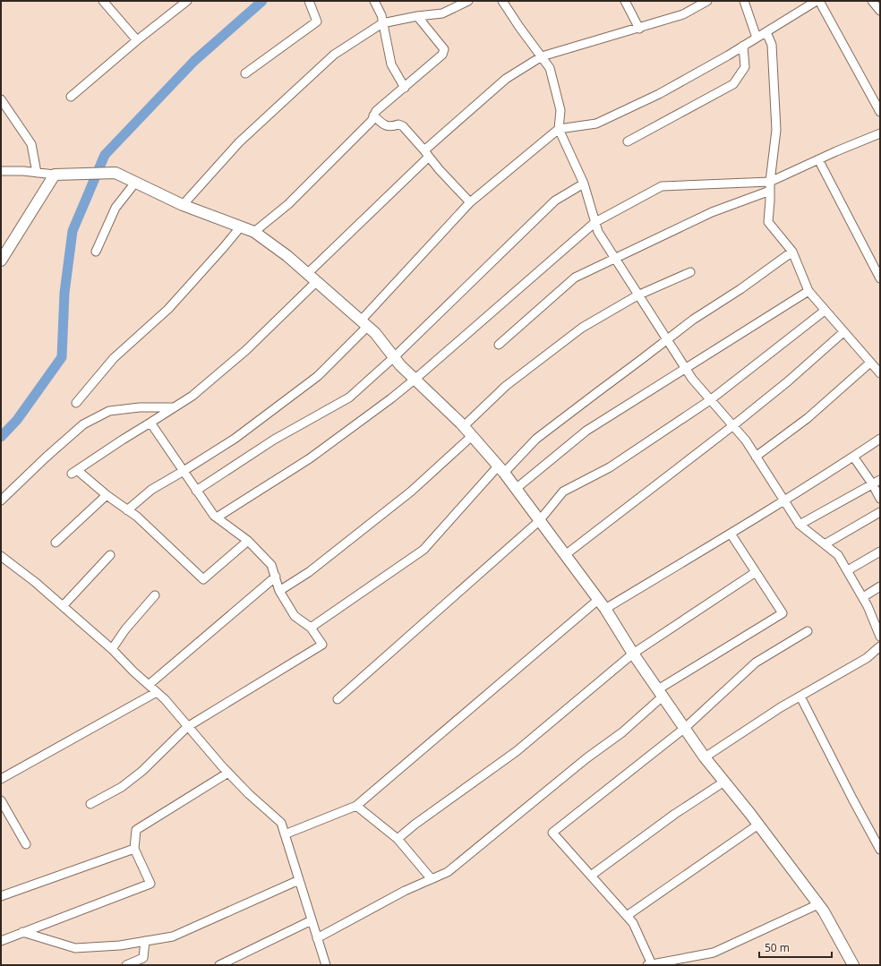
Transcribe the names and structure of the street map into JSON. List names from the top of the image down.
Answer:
{
  "scale_bar": "50 m"
}
